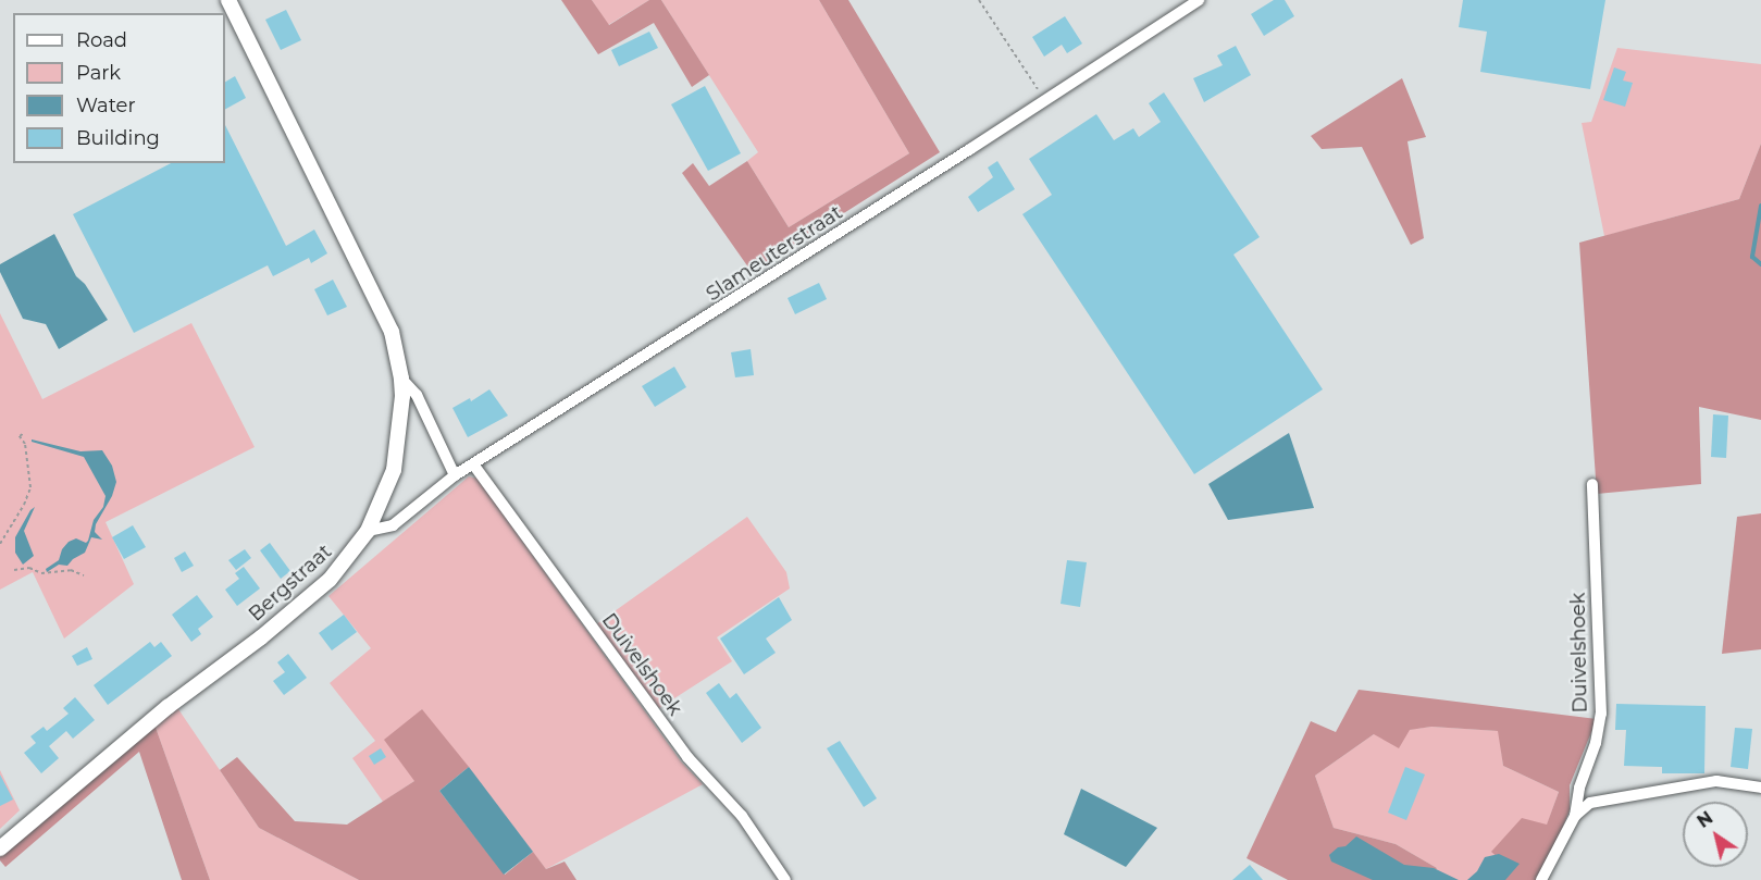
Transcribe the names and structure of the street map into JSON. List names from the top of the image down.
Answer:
{
  "streets": {
    "street": ["Slameuterstraat", "Bergstraat", "Duivelshoek"]
  },
  "crossings": [
    ["Slameuterstraat", "Bergstraat"],
    ["Slameuterstraat", "Duivelshoek"]
  ],
  "legend": [
    "Road",
    "Park",
    "Water",
    "Building"
  ],
  "north": "top left"
}
